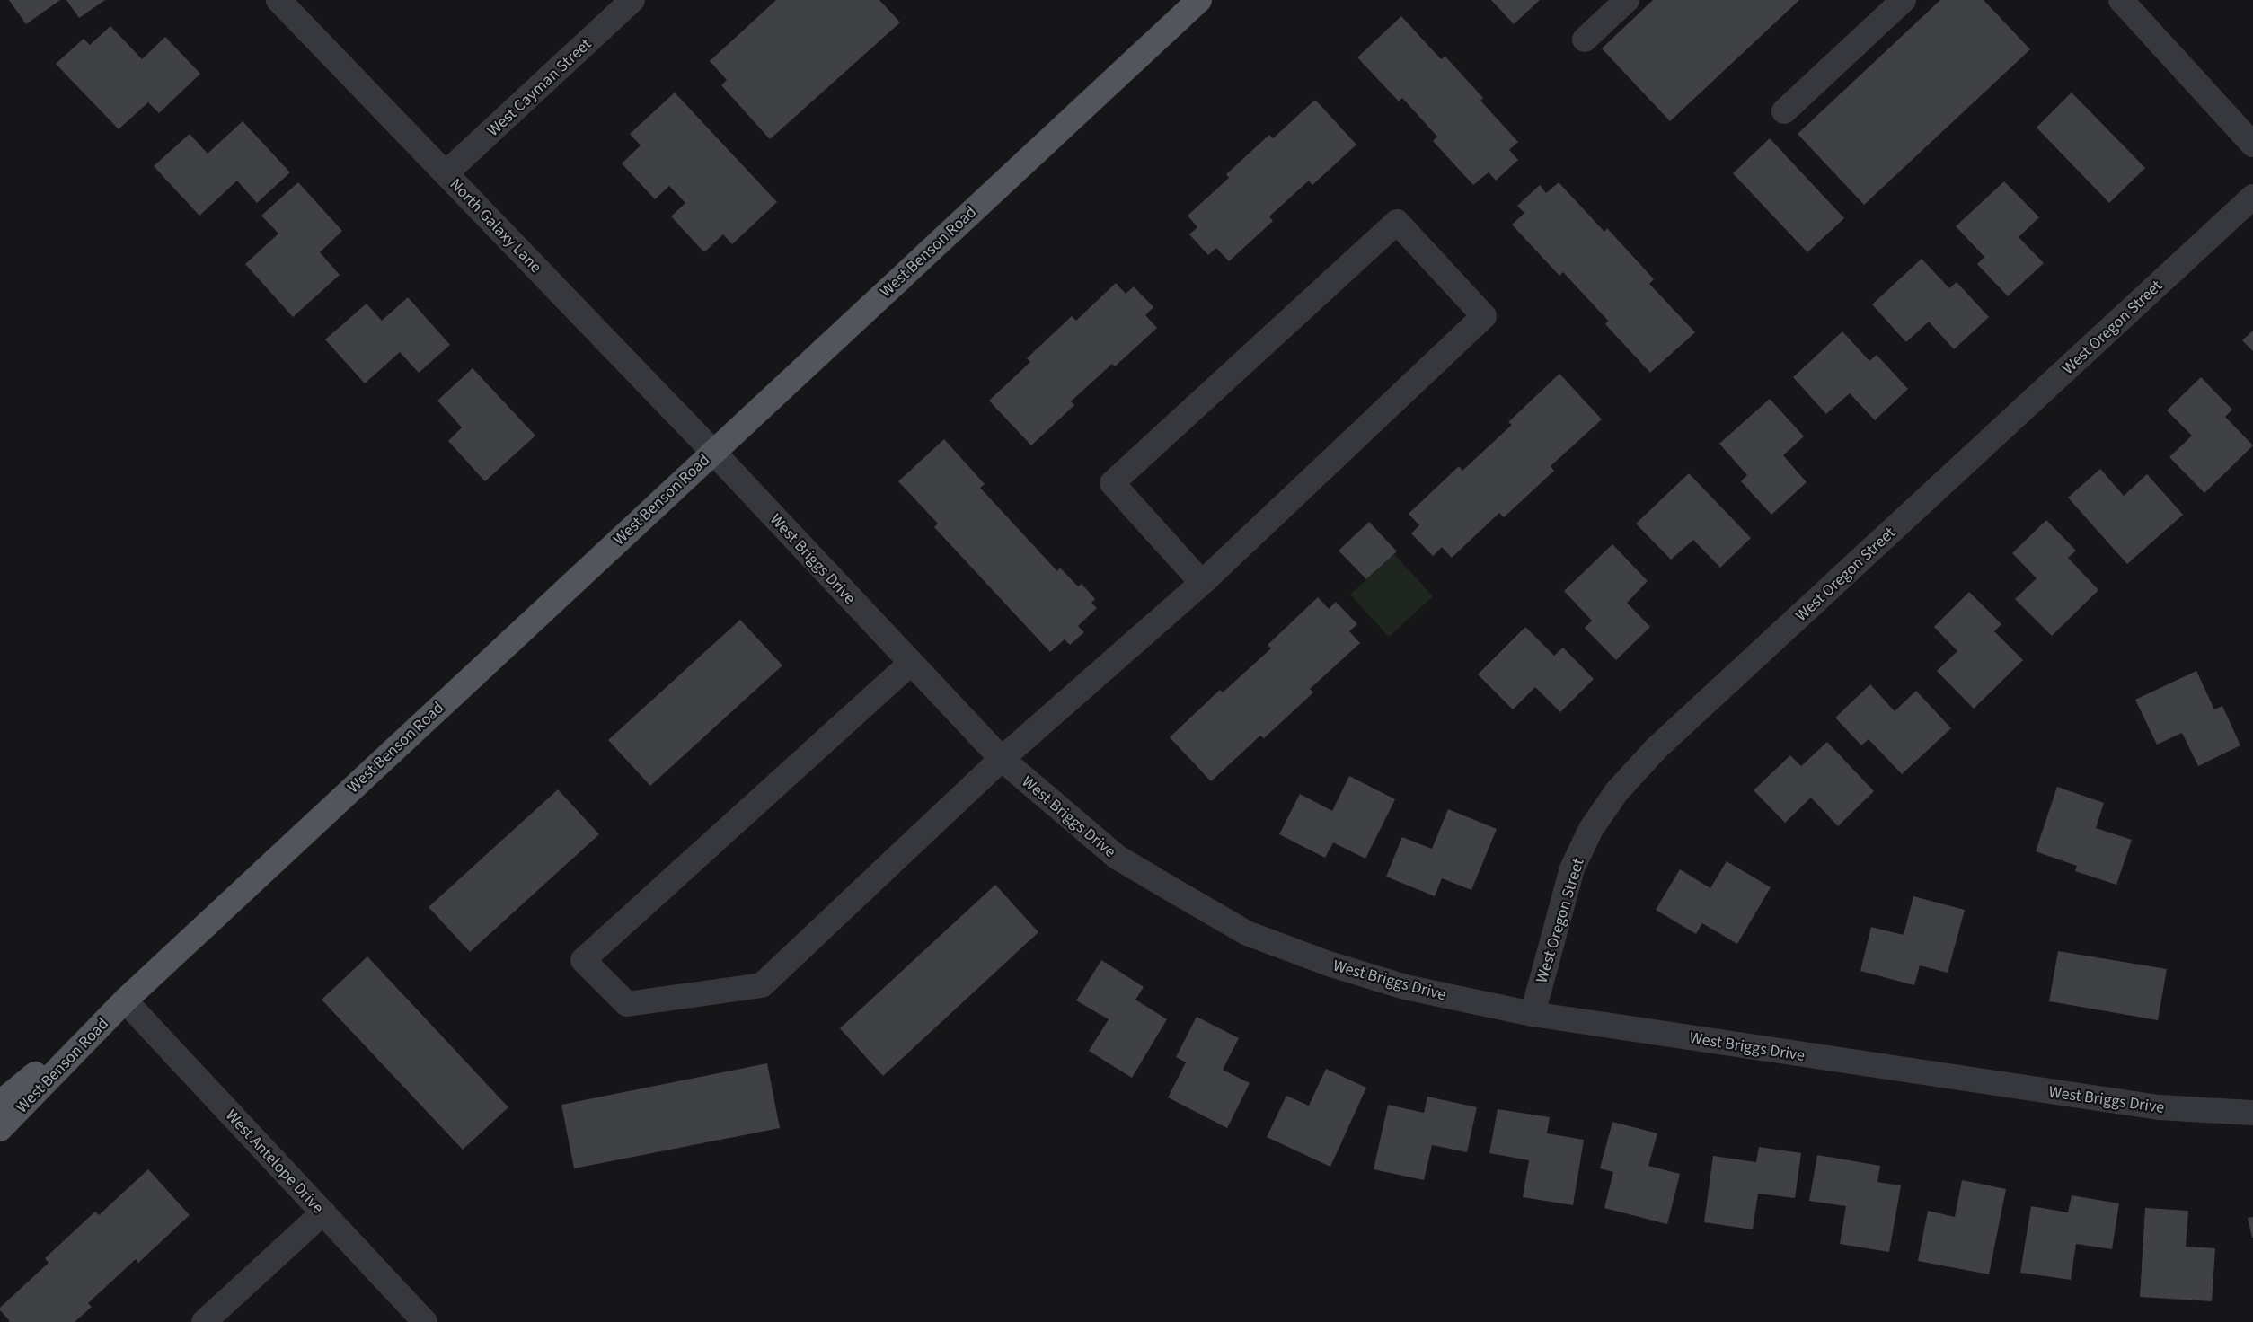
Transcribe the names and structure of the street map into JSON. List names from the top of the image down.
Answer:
{
  "streets": {
    "main road": ["West Benson Road"],
    "street": [
      "West Cayman Street",
      "North Galaxy Lane",
      "West Oregon Street",
      "West Briggs Drive",
      "West Antelope Drive"
    ]
  },
  "crossings": [
    ["West Cayman Street", "North Galaxy Lane"],
    ["North Galaxy Lane", "West Benson Road"],
    ["North Galaxy Lane", "West Briggs Drive"],
    ["West Benson Road", "West Briggs Drive"],
    ["West Benson Road", "West Antelope Drive"],
    ["West Oregon Street", "West Briggs Drive"]
  ]
}
